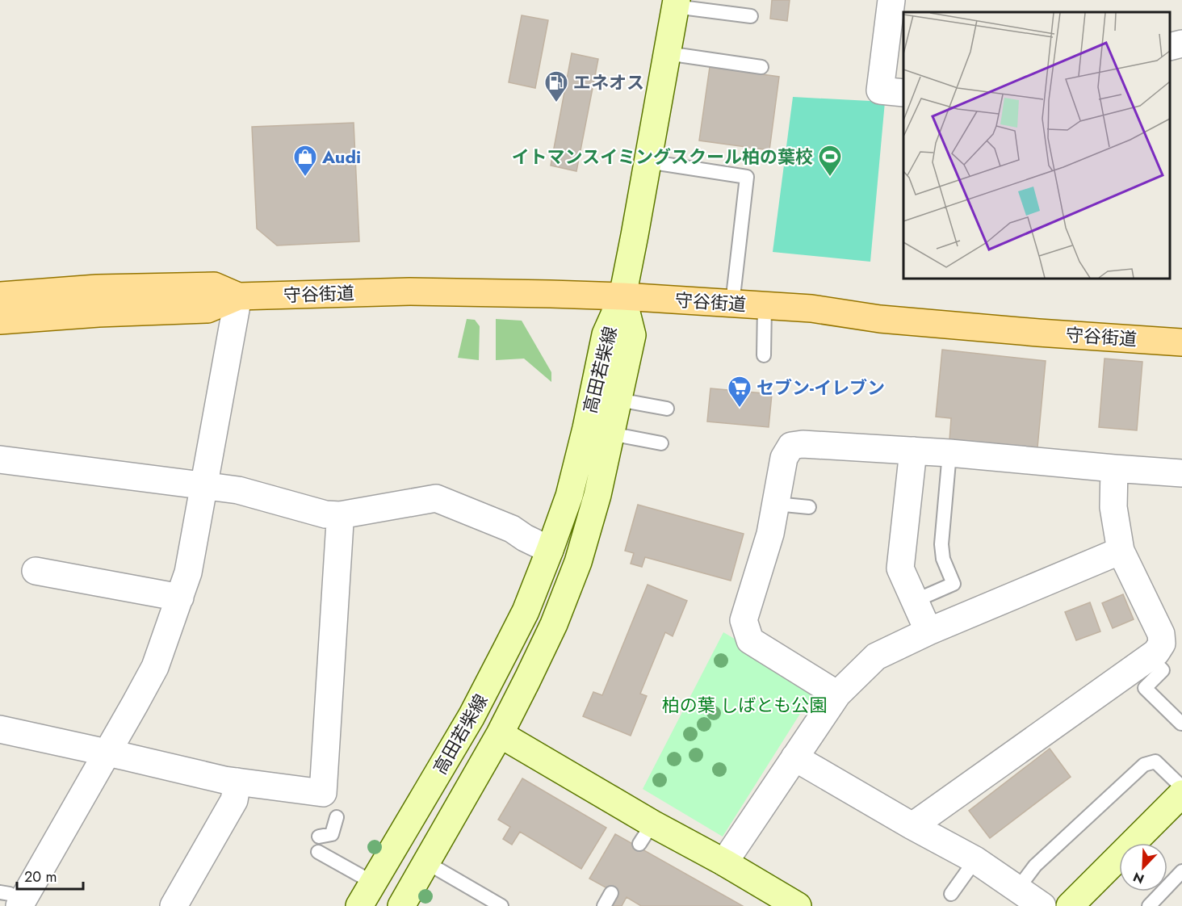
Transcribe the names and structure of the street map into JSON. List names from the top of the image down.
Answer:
{
  "streets": {
    "main road": ["守谷街道"],
    "street": ["高田若柴線"]
  },
  "crossings": [
    ["守谷街道", "高田若柴線"]
  ],
  "parks": ["柏の葉 しばとも公園"],
  "places": {
    "fuel station": ["エネオス"],
    "shop": ["Audi"],
    "sports": ["イトマンスイミングスクール柏の葉校"],
    "supermarket": ["セブン-イレブン"]
  },
  "scale_bar": "20 m",
  "north": "bottom left"
}
